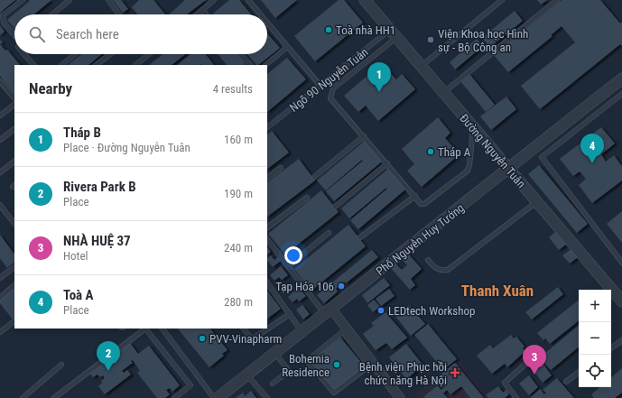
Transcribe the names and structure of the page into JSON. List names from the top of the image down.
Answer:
{
  "streets": {
    "street": ["Đường Nguyễn Tuân", "Phố Nguyễn Huy Tưởng"],
    "lane": ["Ngõ 90 Nguyễn Tuân"]
  },
  "crossings": [
    ["Ngõ 90 Nguyễn Tuân", "Đường Nguyễn Tuân"],
    ["Đường Nguyễn Tuân", "Phố Nguyễn Huy Tưởng"]
  ],
  "districts": ["Thanh Xuân"],
  "places": {
    "other": [
      "Toà nhà HH1",
      "Viện Khoa học Hình sự - Bộ Công an",
      "Tháp A",
      "Tạp Hóa 106",
      "LEDtech Workshop",
      "PVV-Vinapharm",
      "Bohemia Residence"
    ],
    "health": ["Bệnh viện Phục hồi chức năng Hà Nội"]
  },
  "page": {
    "search": "Search here",
    "pins": [
      "1",
      "4",
      "2",
      "3"
    ],
    "heading": ["Nearby", "4 results"],
    "list": [
      {
        "mark": "1",
        "name": "Tháp B",
        "note": "Place · Đường Nguyễn Tuân",
        "value": "160 m"
      },
      {
        "mark": "2",
        "name": "Rivera Park B",
        "note": "Place",
        "value": "190 m"
      },
      {
        "mark": "3",
        "name": "NHÀ HUỆ 37",
        "note": "Hotel",
        "value": "240 m"
      },
      {
        "mark": "4",
        "name": "Toà A",
        "note": "Place",
        "value": "280 m"
      }
    ],
    "map_buttons": ["+", "−"]
  }
}
